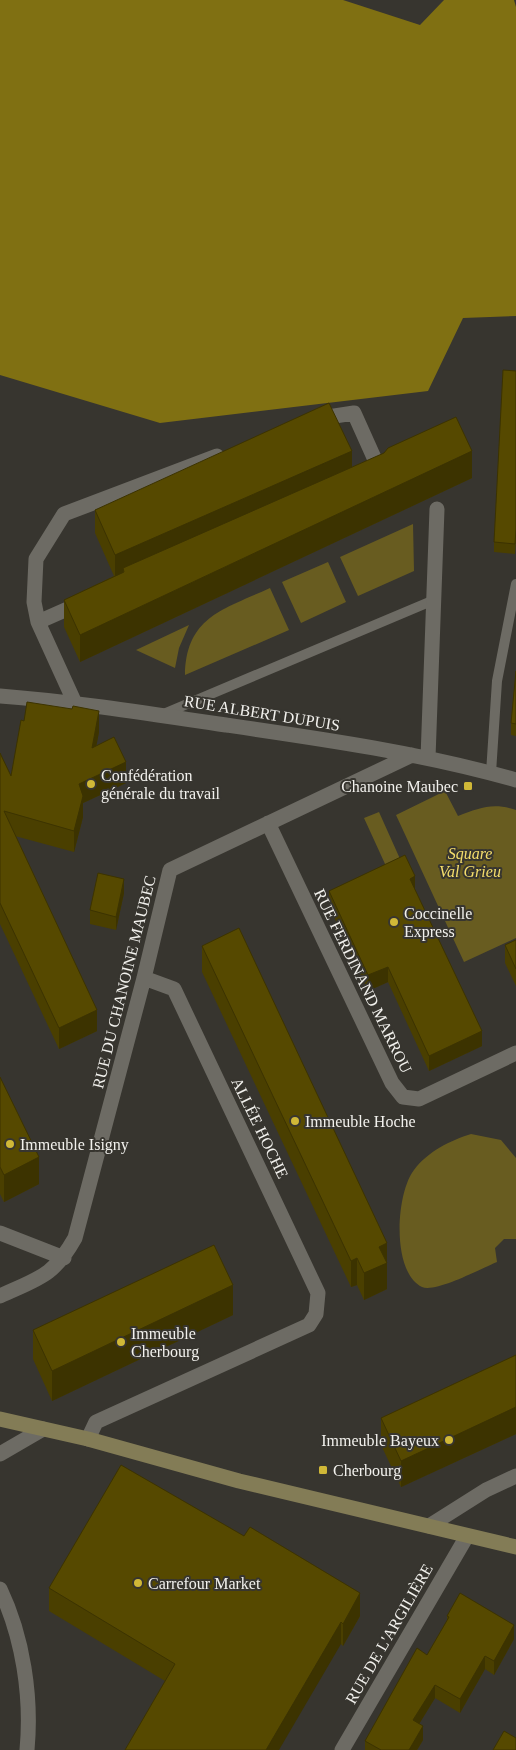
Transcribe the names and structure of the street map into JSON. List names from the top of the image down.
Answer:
{
  "streets": {
    "street": [
      "RUE ALBERT DUPUIS",
      "RUE FERDINAND MARROU",
      "RUE DU CHANOINE MAUBEC",
      "ALLÉE HOCHE",
      "RUE DE L'ARGILIÈRE"
    ]
  },
  "crossings": [
    ["RUE ALBERT DUPUIS", "RUE DU CHANOINE MAUBEC"],
    ["RUE FERDINAND MARROU", "RUE DU CHANOINE MAUBEC"],
    ["RUE DU CHANOINE MAUBEC", "ALLÉE HOCHE"]
  ],
  "parks": ["Square Val Grieu"],
  "places": {
    "other": [
      "Confédération générale du travail",
      "Coccinelle Express",
      "Immeuble Hoche",
      "Immeuble Isigny",
      "Immeuble Cherbourg",
      "Immeuble Bayeux",
      "Carrefour Market"
    ],
    "transit": ["Chanoine Maubec", "Cherbourg"]
  }
}
